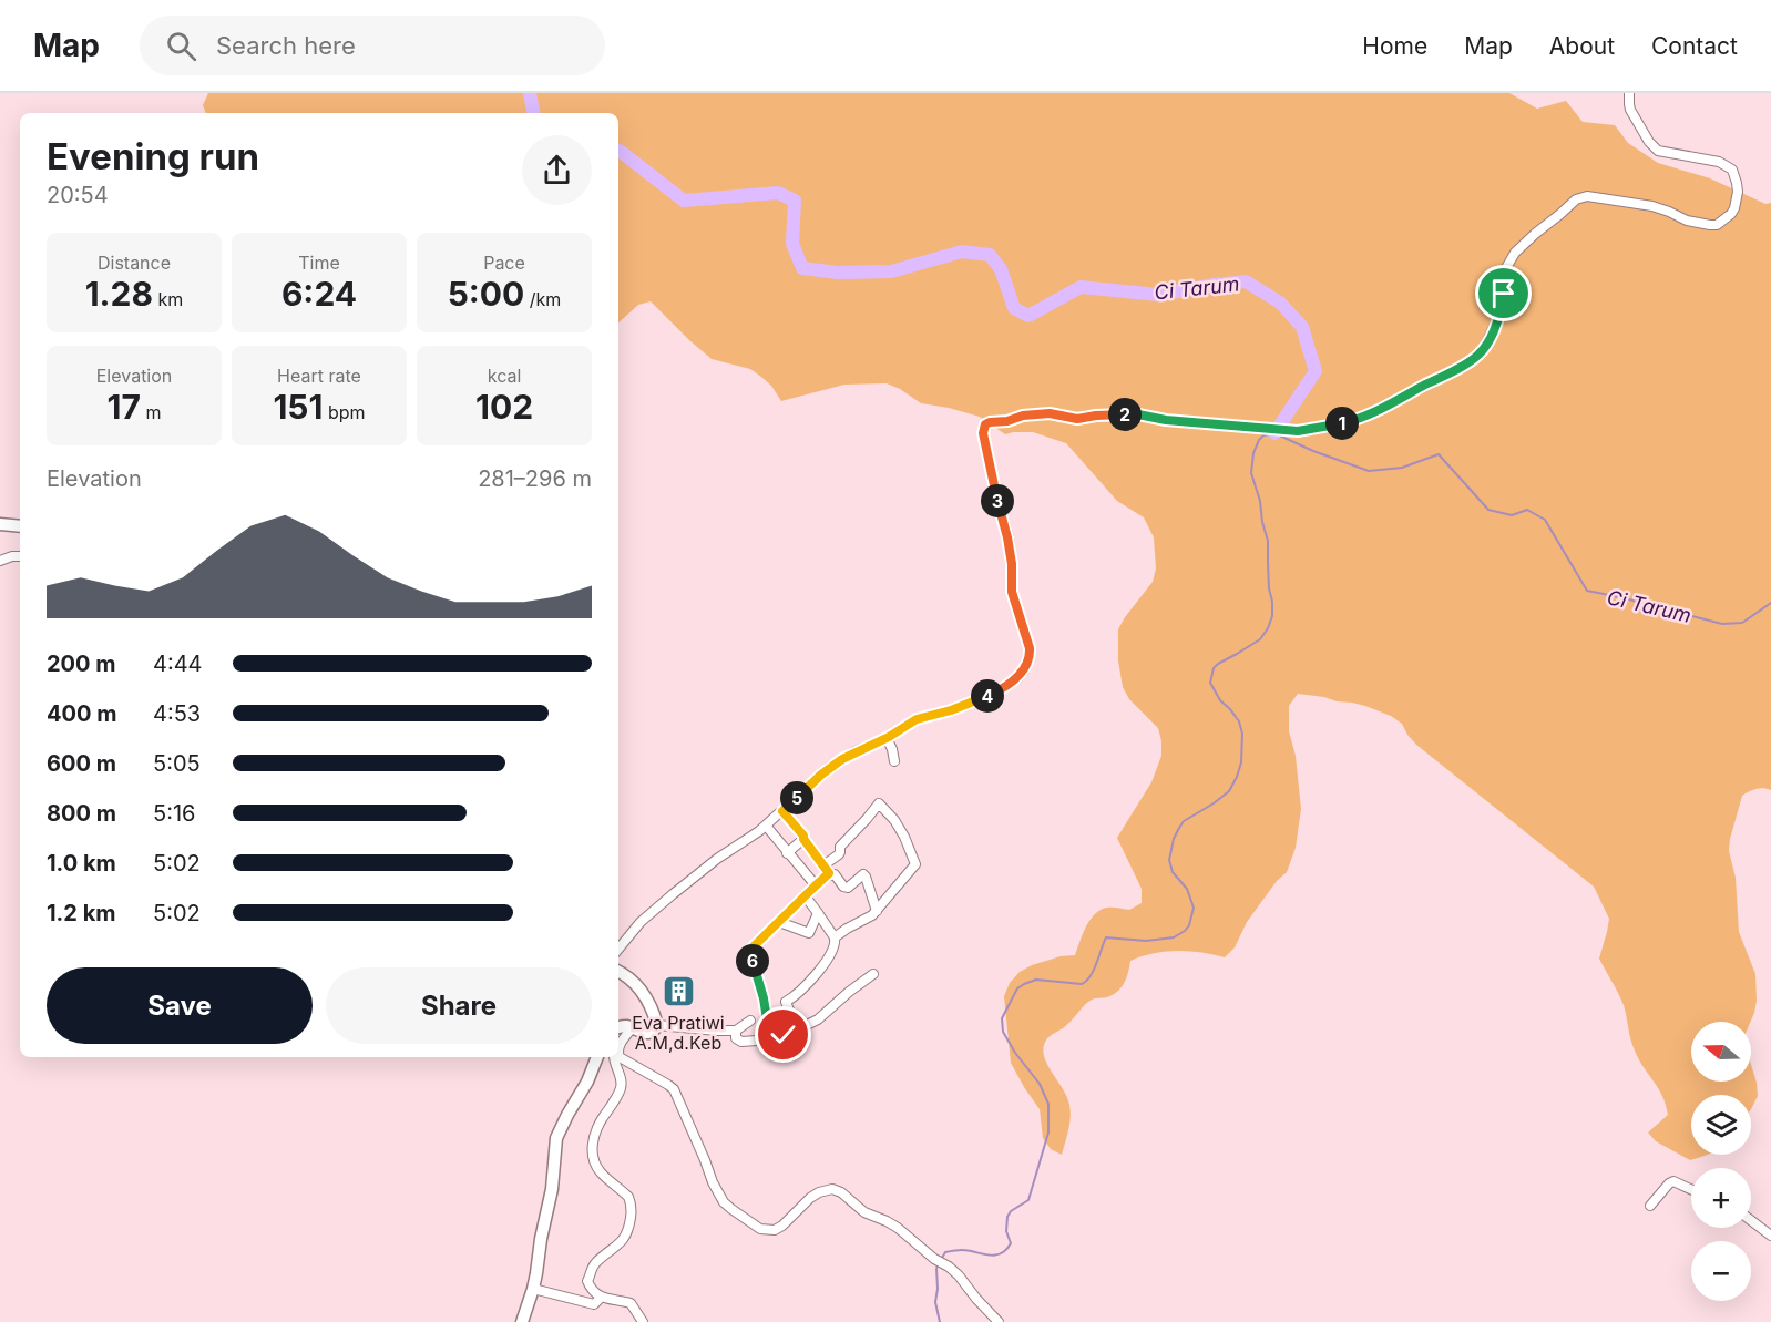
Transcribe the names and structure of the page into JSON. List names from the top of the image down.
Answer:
{
  "water": ["Ci Tarum"],
  "places": {
    "building": ["Eva Pratiwi A.M,d.Keb"]
  },
  "north": "left",
  "page": {
    "header": "Map",
    "search": "Search here",
    "nav": [
      "Home",
      "Map",
      "About",
      "Contact"
    ],
    "heading": ["Evening run", "20:54"],
    "stats": [
      ["Distance", "1.28 km"],
      ["Time", "6:24"],
      ["Pace", "5:00 /km"],
      ["Elevation", "17 m"],
      ["Heart rate", "151 bpm"],
      ["kcal", "102"]
    ],
    "pins": [
      "2",
      "1",
      "3",
      "4",
      "5",
      "6"
    ],
    "chart": ["Elevation", "281–296 m"],
    "list": [
      {
        "name": "200 m",
        "note": "4:44"
      },
      {
        "name": "400 m",
        "note": "4:53"
      },
      {
        "name": "600 m",
        "note": "5:05"
      },
      {
        "name": "800 m",
        "note": "5:16"
      },
      {
        "name": "1.0 km",
        "note": "5:02"
      },
      {
        "name": "1.2 km",
        "note": "5:02"
      }
    ],
    "buttons": ["Save", "Share"],
    "map_buttons": ["+", "−"]
  }
}
